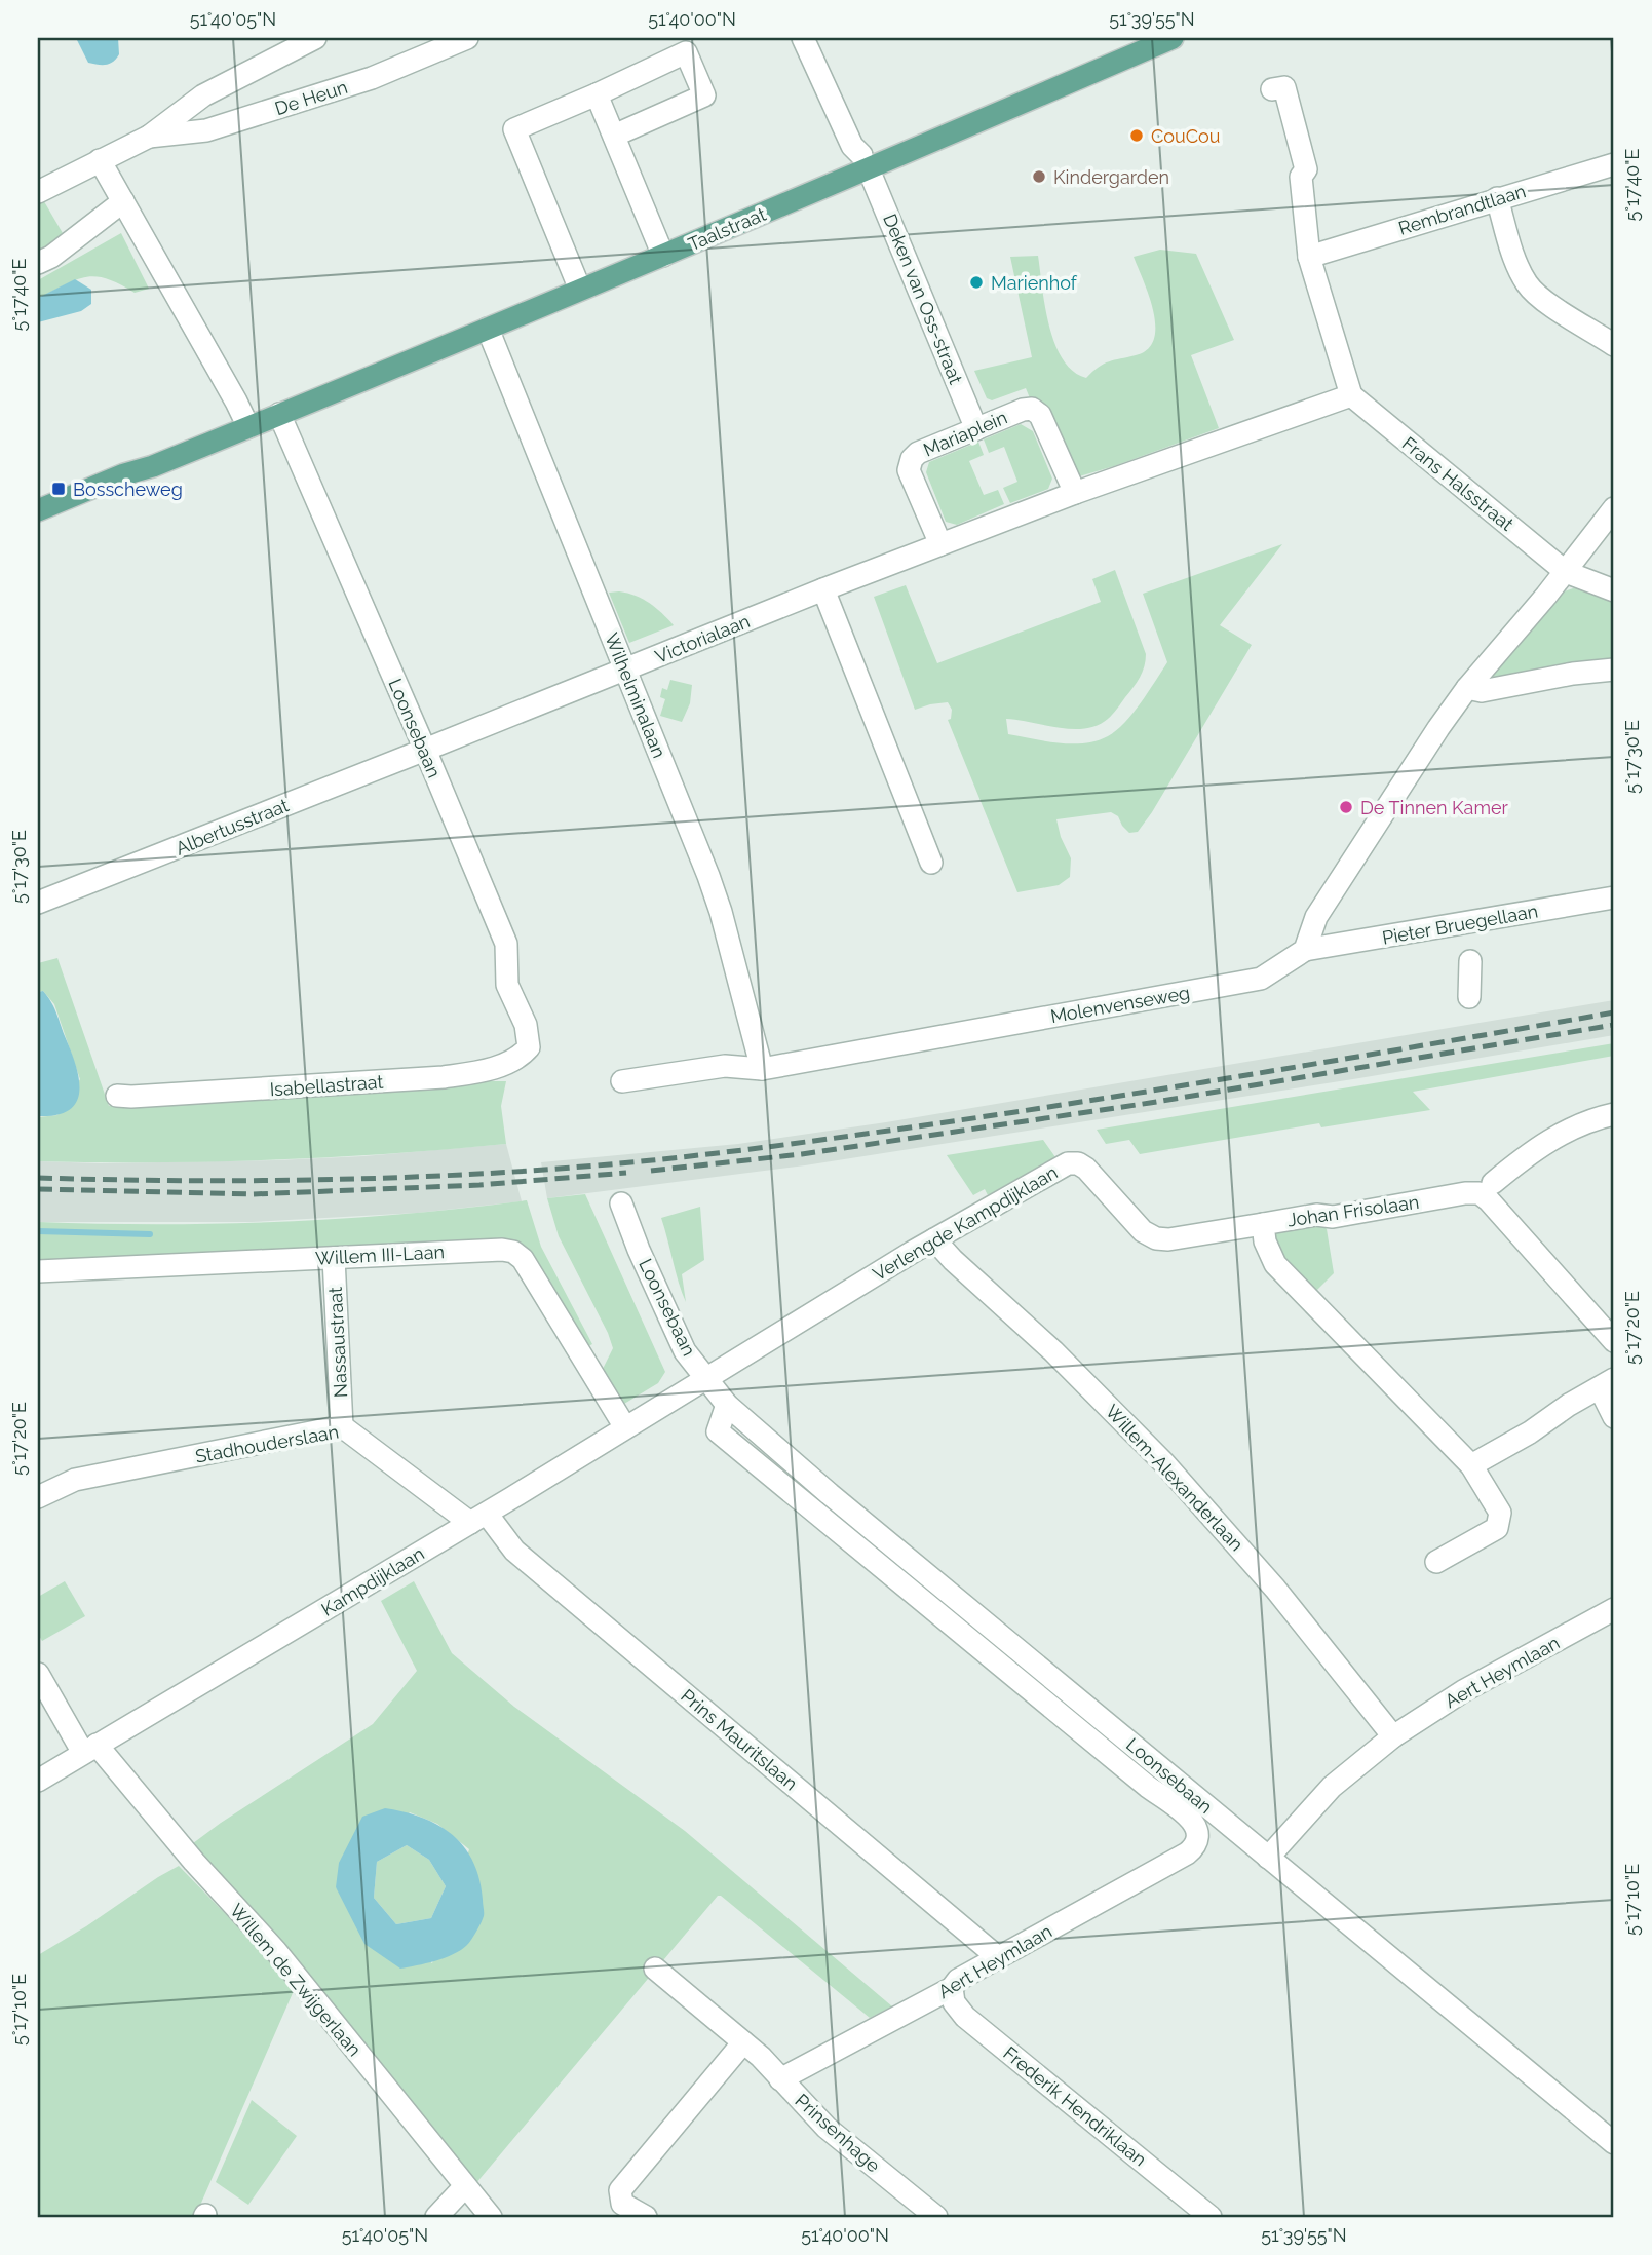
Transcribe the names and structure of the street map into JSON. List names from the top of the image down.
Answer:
{
  "streets": {
    "main road": ["Taalstraat"],
    "street": [
      "De Heun",
      "Rembrandtlaan",
      "Deken van Oss-straat",
      "Mariaplein",
      "Frans Halsstraat",
      "Victorialaan",
      "Wilhelminalaan",
      "Loonsebaan",
      "Albertusstraat",
      "Pieter Bruegellaan",
      "Molenvenseweg",
      "Isabellastraat",
      "Johan Frisolaan",
      "Verlengde Kampdijklaan",
      "Willem III-Laan",
      "Nassaustraat",
      "Stadhouderslaan",
      "Willem-Alexanderlaan",
      "Kampdijklaan",
      "Aert Heymlaan",
      "Prins Mauritslaan",
      "Willem de Zwijgerlaan",
      "Frederik Hendriklaan",
      "Prinsenhage"
    ]
  },
  "crossings": [
    ["Taalstraat", "Deken van Oss-straat"],
    ["Taalstraat", "Wilhelminalaan"],
    ["Taalstraat", "Loonsebaan"],
    ["Deken van Oss-straat", "Mariaplein"],
    ["Mariaplein", "Victorialaan"],
    ["Victorialaan", "Wilhelminalaan"],
    ["Victorialaan", "Loonsebaan"],
    ["Victorialaan", "Albertusstraat"],
    ["Wilhelminalaan", "Molenvenseweg"],
    ["Loonsebaan", "Albertusstraat"],
    ["Loonsebaan", "Isabellastraat"],
    ["Loonsebaan", "Verlengde Kampdijklaan"],
    ["Loonsebaan", "Kampdijklaan"],
    ["Loonsebaan", "Aert Heymlaan"],
    ["Pieter Bruegellaan", "Molenvenseweg"],
    ["Johan Frisolaan", "Verlengde Kampdijklaan"],
    ["Verlengde Kampdijklaan", "Willem-Alexanderlaan"],
    ["Verlengde Kampdijklaan", "Kampdijklaan"],
    ["Willem III-Laan", "Nassaustraat"],
    ["Willem III-Laan", "Kampdijklaan"],
    ["Nassaustraat", "Stadhouderslaan"],
    ["Stadhouderslaan", "Kampdijklaan"],
    ["Stadhouderslaan", "Prins Mauritslaan"],
    ["Willem-Alexanderlaan", "Aert Heymlaan"],
    ["Kampdijklaan", "Prins Mauritslaan"],
    ["Kampdijklaan", "Willem de Zwijgerlaan"],
    ["Aert Heymlaan", "Prins Mauritslaan"],
    ["Aert Heymlaan", "Frederik Hendriklaan"],
    ["Aert Heymlaan", "Prinsenhage"]
  ],
  "places": {
    "other": [
      "CouCou",
      "Kindergarden",
      "Marienhof",
      "De Tinnen Kamer"
    ],
    "transit": ["Bosscheweg"]
  },
  "coordinates": [
    "51°40'05\"N",
    "51°40'00\"N",
    "51°39'55\"N",
    "5°17'40\"E",
    "5°17'30\"E",
    "5°17'20\"E",
    "5°17'10\"E"
  ]
}
